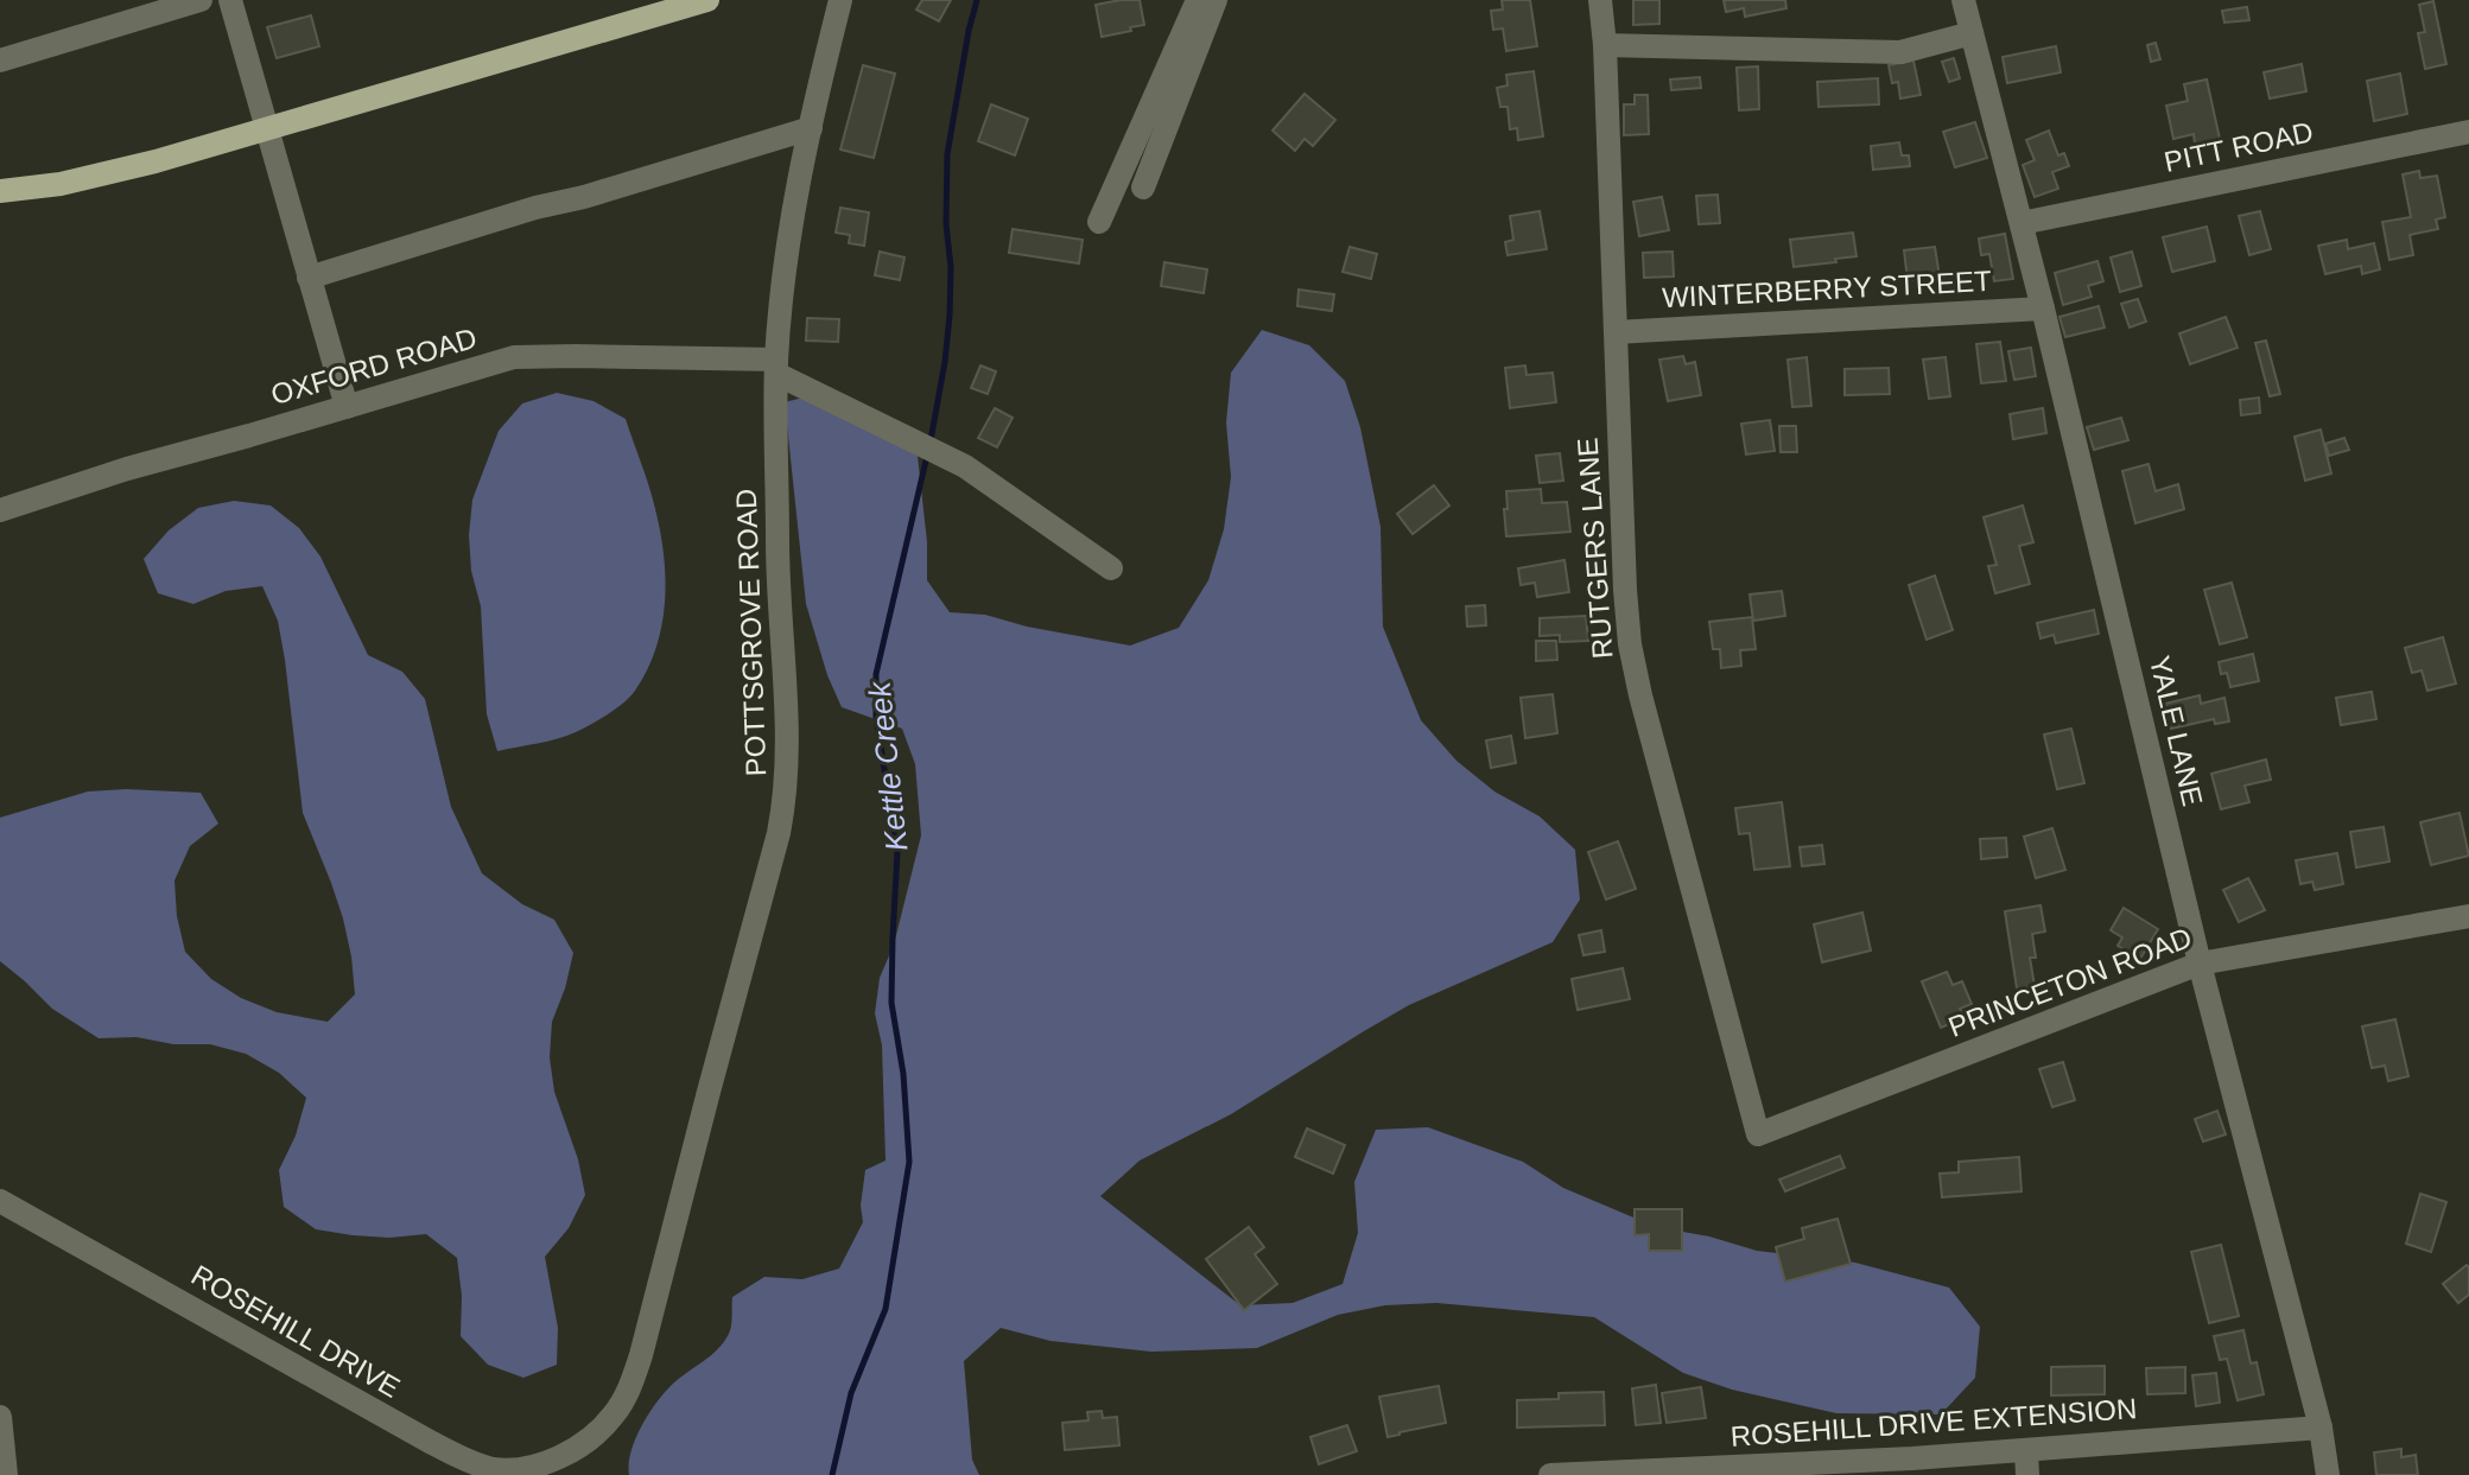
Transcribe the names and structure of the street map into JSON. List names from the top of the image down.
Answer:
{
  "streets": {
    "street": [
      "PITT ROAD",
      "WINTERBERRY STREET",
      "OXFORD ROAD",
      "RUTGERS LANE",
      "POTTSGROVE ROAD",
      "YALE LANE",
      "PRINCETON ROAD",
      "ROSEHILL DRIVE",
      "ROSEHILL DRIVE EXTENSION"
    ]
  },
  "crossings": [
    ["PITT ROAD", "YALE LANE"],
    ["WINTERBERRY STREET", "RUTGERS LANE"],
    ["WINTERBERRY STREET", "YALE LANE"],
    ["OXFORD ROAD", "POTTSGROVE ROAD"],
    ["RUTGERS LANE", "PRINCETON ROAD"],
    ["POTTSGROVE ROAD", "ROSEHILL DRIVE"],
    ["YALE LANE", "PRINCETON ROAD"],
    ["YALE LANE", "ROSEHILL DRIVE EXTENSION"]
  ],
  "water": ["Kettle Creek"]
}
